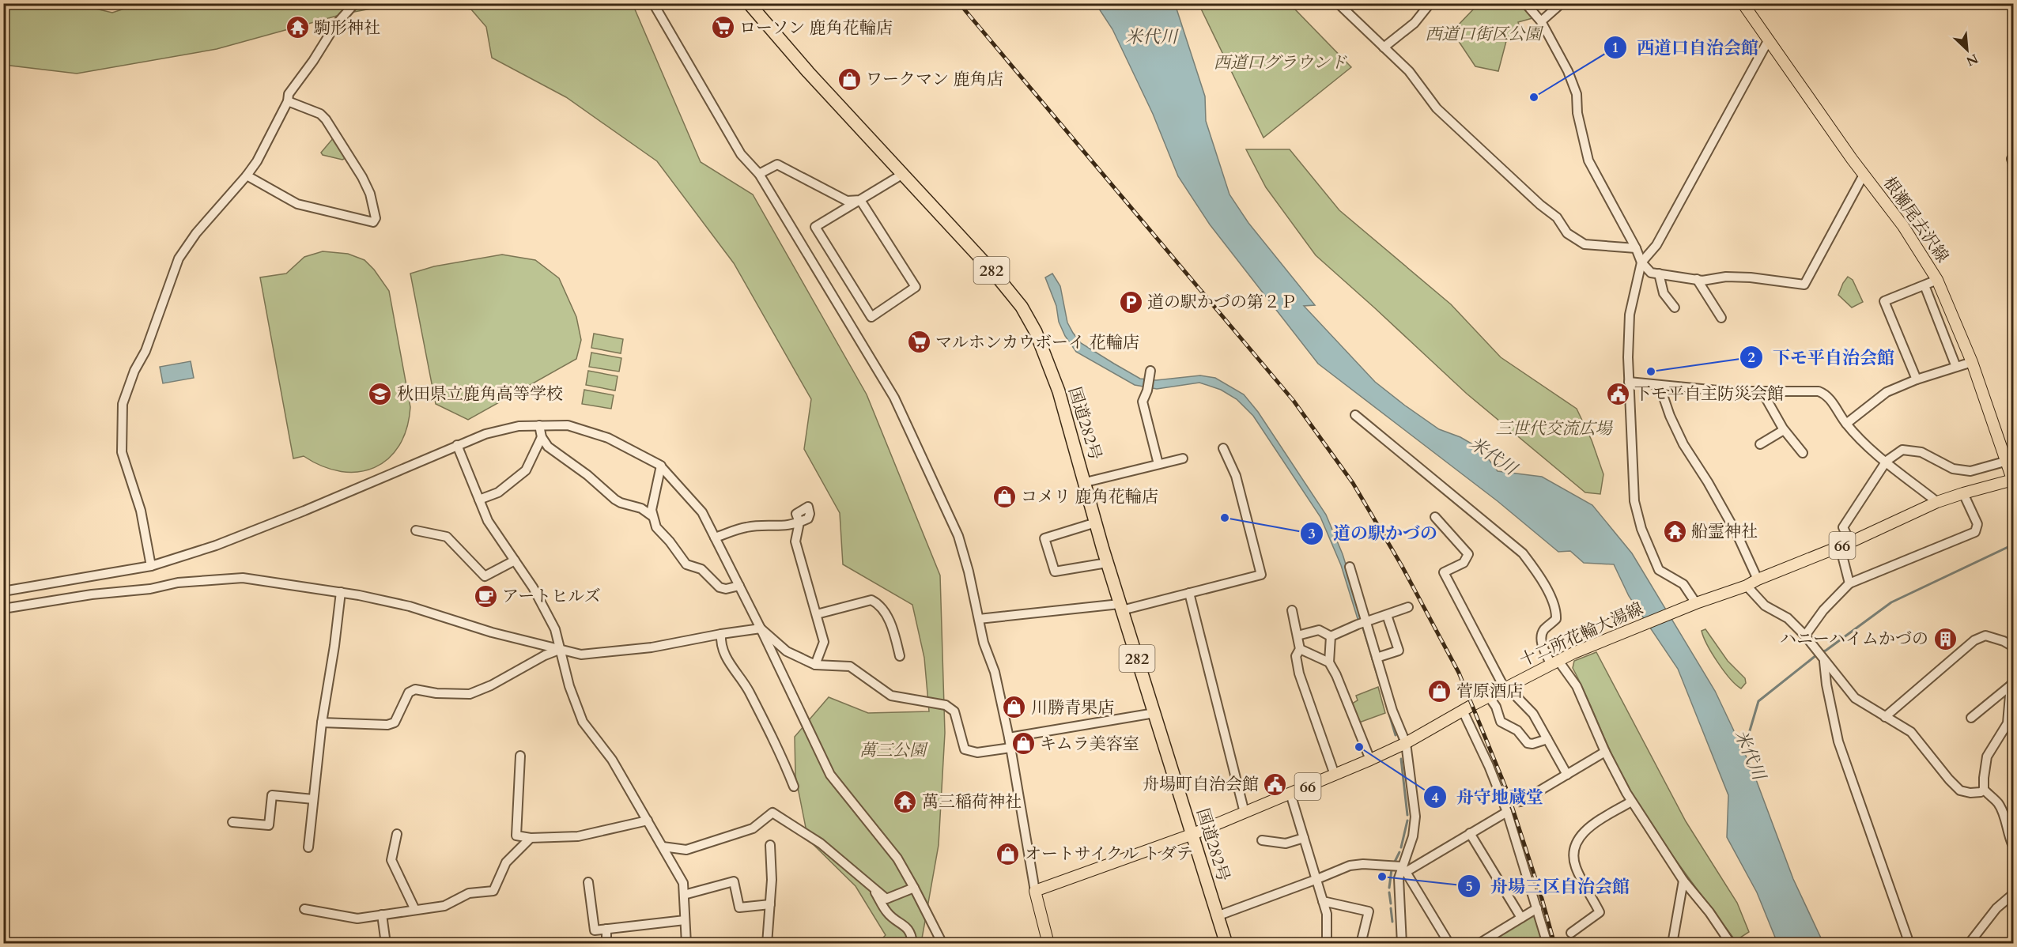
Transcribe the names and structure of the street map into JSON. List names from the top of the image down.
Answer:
{
  "streets": {
    "highway": ["282", "国道282号"],
    "main road": ["根瀬尾去沢線", "66", "十二所花輪大湯線"]
  },
  "crossings": [
    ["根瀬尾去沢線", "十二所花輪大湯線"],
    ["国道282号", "十二所花輪大湯線"]
  ],
  "water": ["米代川"],
  "parks": [
    "西道口街区公園",
    "西道口グラウンド",
    "三世代交流広場",
    "萬三公園"
  ],
  "places": {
    "temple": ["駒形神社", "船霊神社", "萬三稲荷神社"],
    "supermarket": ["ローソン 鹿角花輪店", "マルホンカウボーイ 花輪店"],
    "shop": [
      "ワークマン 鹿角店",
      "コメリ 鹿角花輪店",
      "菅原酒店",
      "川勝青果店",
      "キムラ美容室",
      "オートサイクル トダテ"
    ],
    "other": [
      "西道口自治会館",
      "下モ平自治会館",
      "道の駅かづの",
      "舟守地蔵堂",
      "舟場三区自治会館"
    ],
    "parking": ["道の駅かづの第２Ｐ"],
    "school or university": ["秋田県立鹿角高等学校"],
    "public building": ["下モ平自主防災会館", "舟場町自治会館"],
    "cafe": ["アートヒルズ"],
    "building": ["ハニーハイムかづの"]
  },
  "north": "bottom right"
}
